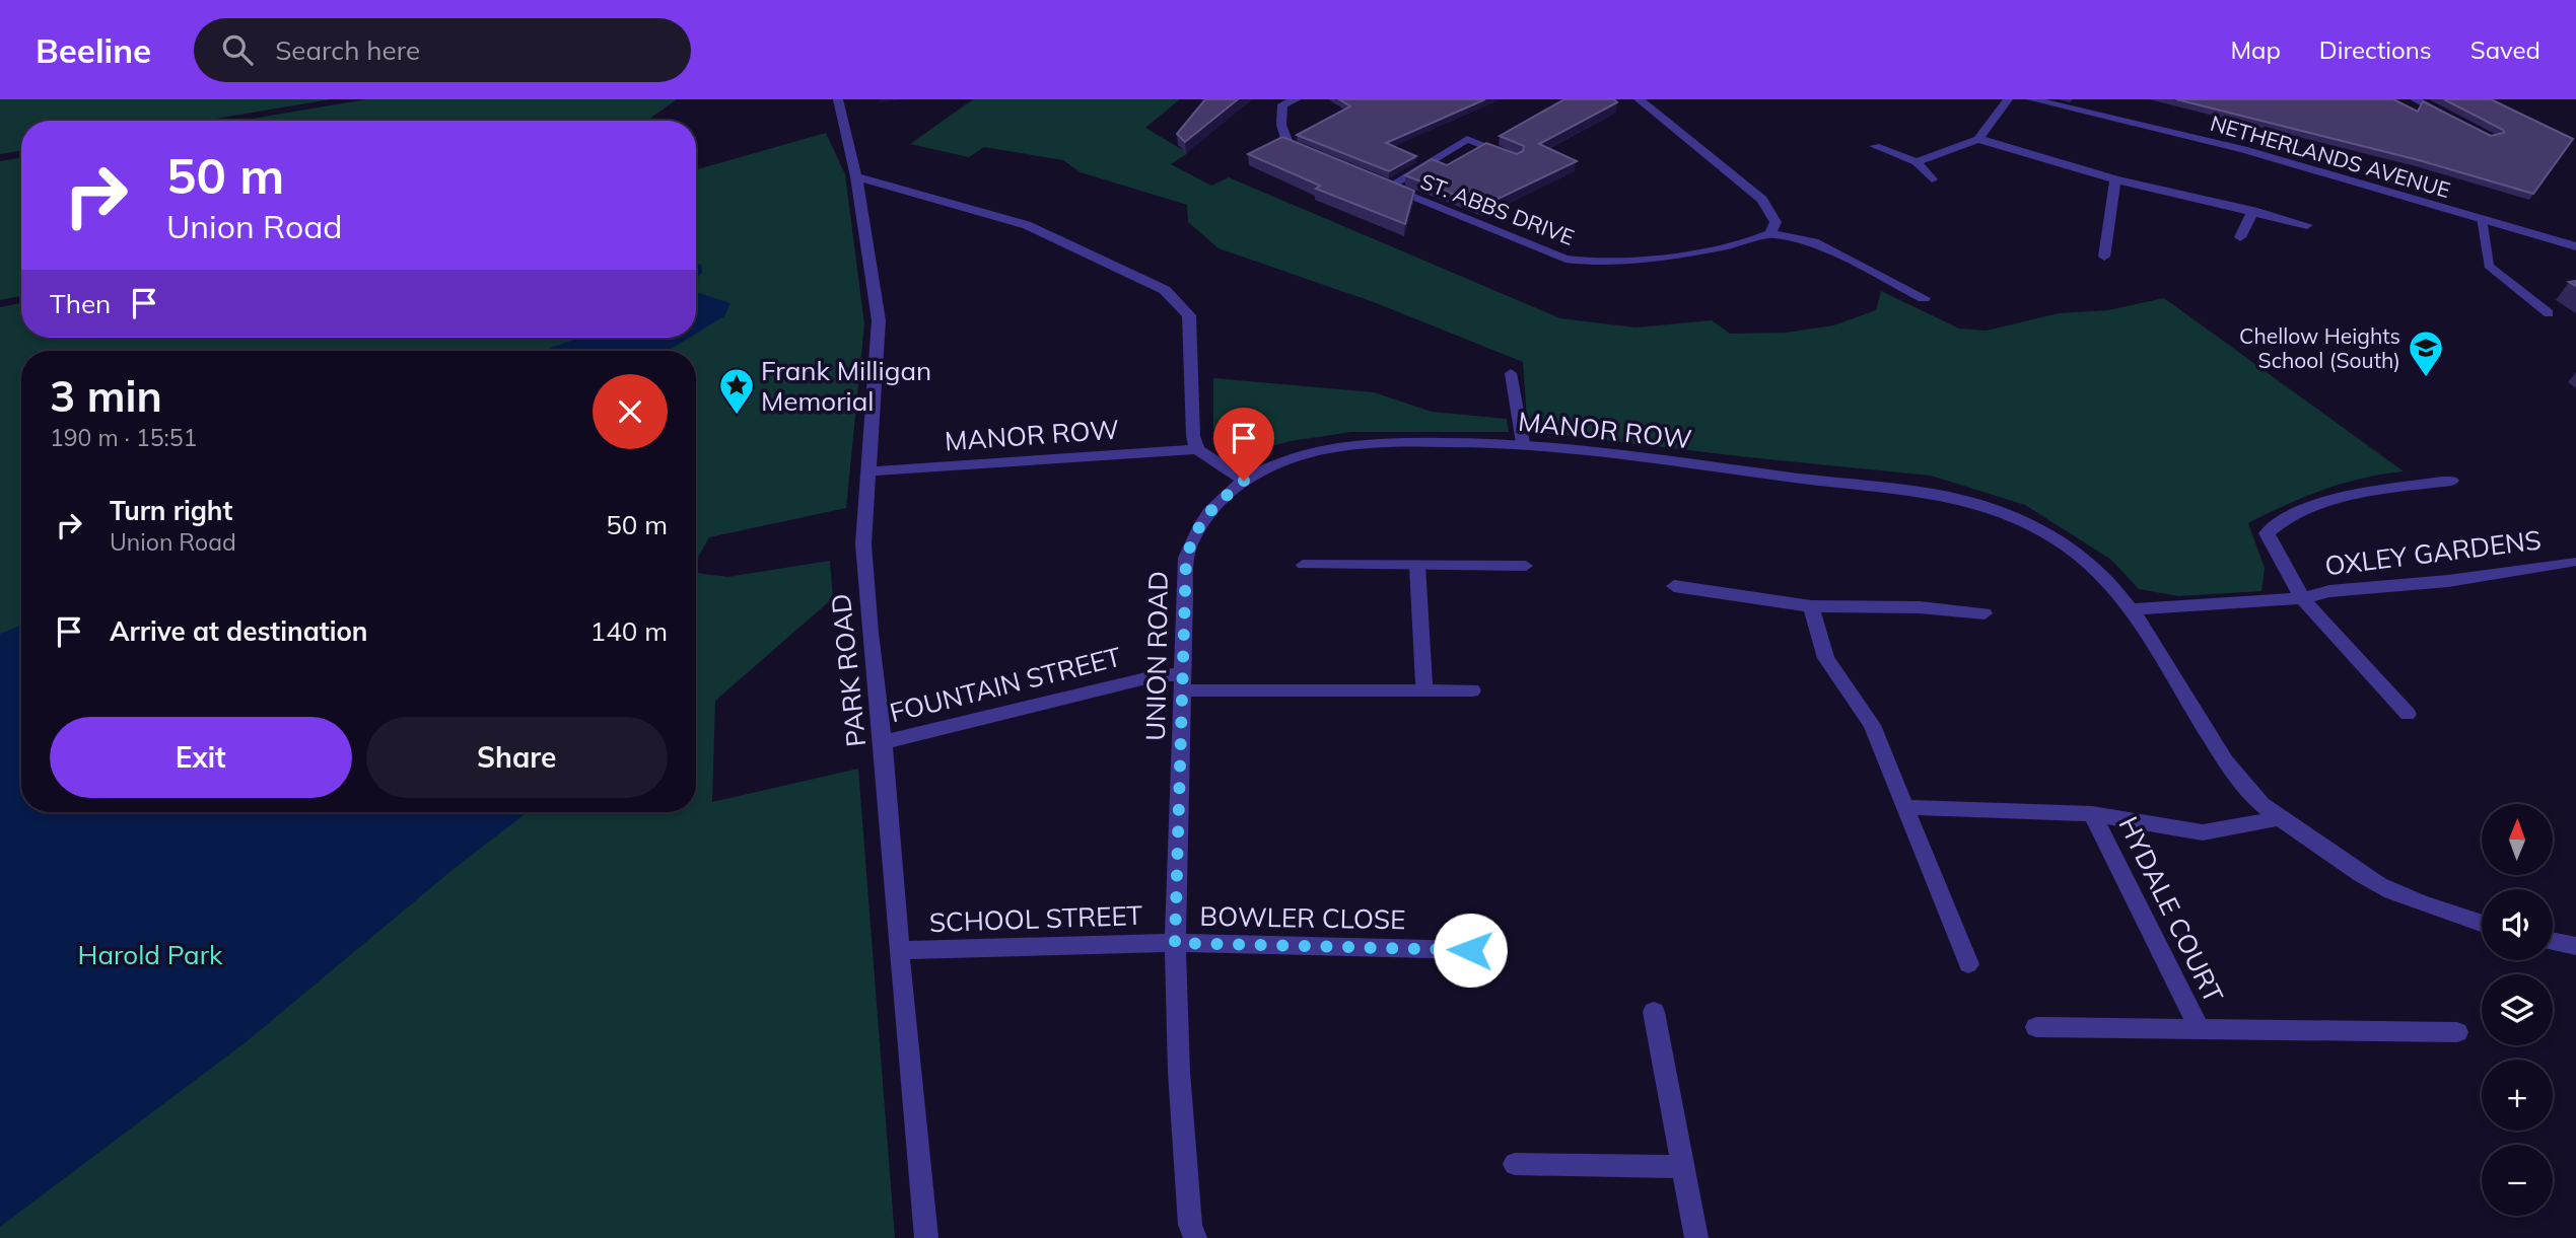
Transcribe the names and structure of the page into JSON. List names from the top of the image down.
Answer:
{
  "streets": {
    "street": [
      "NETHERLANDS AVENUE",
      "ST. ABBS DRIVE",
      "MANOR ROW",
      "OXLEY GARDENS",
      "UNION ROAD",
      "PARK ROAD",
      "FOUNTAIN STREET",
      "HYDALE COURT",
      "BOWLER CLOSE",
      "SCHOOL STREET"
    ]
  },
  "crossings": [
    ["MANOR ROW", "OXLEY GARDENS"],
    ["MANOR ROW", "UNION ROAD"],
    ["MANOR ROW", "PARK ROAD"],
    ["UNION ROAD", "FOUNTAIN STREET"],
    ["UNION ROAD", "BOWLER CLOSE"],
    ["UNION ROAD", "SCHOOL STREET"],
    ["PARK ROAD", "FOUNTAIN STREET"],
    ["PARK ROAD", "SCHOOL STREET"],
    ["BOWLER CLOSE", "SCHOOL STREET"]
  ],
  "parks": ["Harold Park"],
  "places": {
    "school or university": ["Chellow Heights School (South)"],
    "place": ["Frank Milligan Memorial"]
  },
  "north": "top",
  "page": {
    "header": "Beeline",
    "search": "Search here",
    "nav": ["Map", "Directions", "Saved"],
    "turn": ["50 m", "Union Road"],
    "then": "Then",
    "heading": ["3 min", "190 m · 15:51"],
    "list": [
      {
        "name": "Turn right",
        "note": "Union Road",
        "value": "50 m"
      },
      {
        "name": "Arrive at destination",
        "value": "140 m"
      }
    ],
    "buttons": ["Exit", "Share"],
    "map_buttons": ["+", "−"]
  }
}
